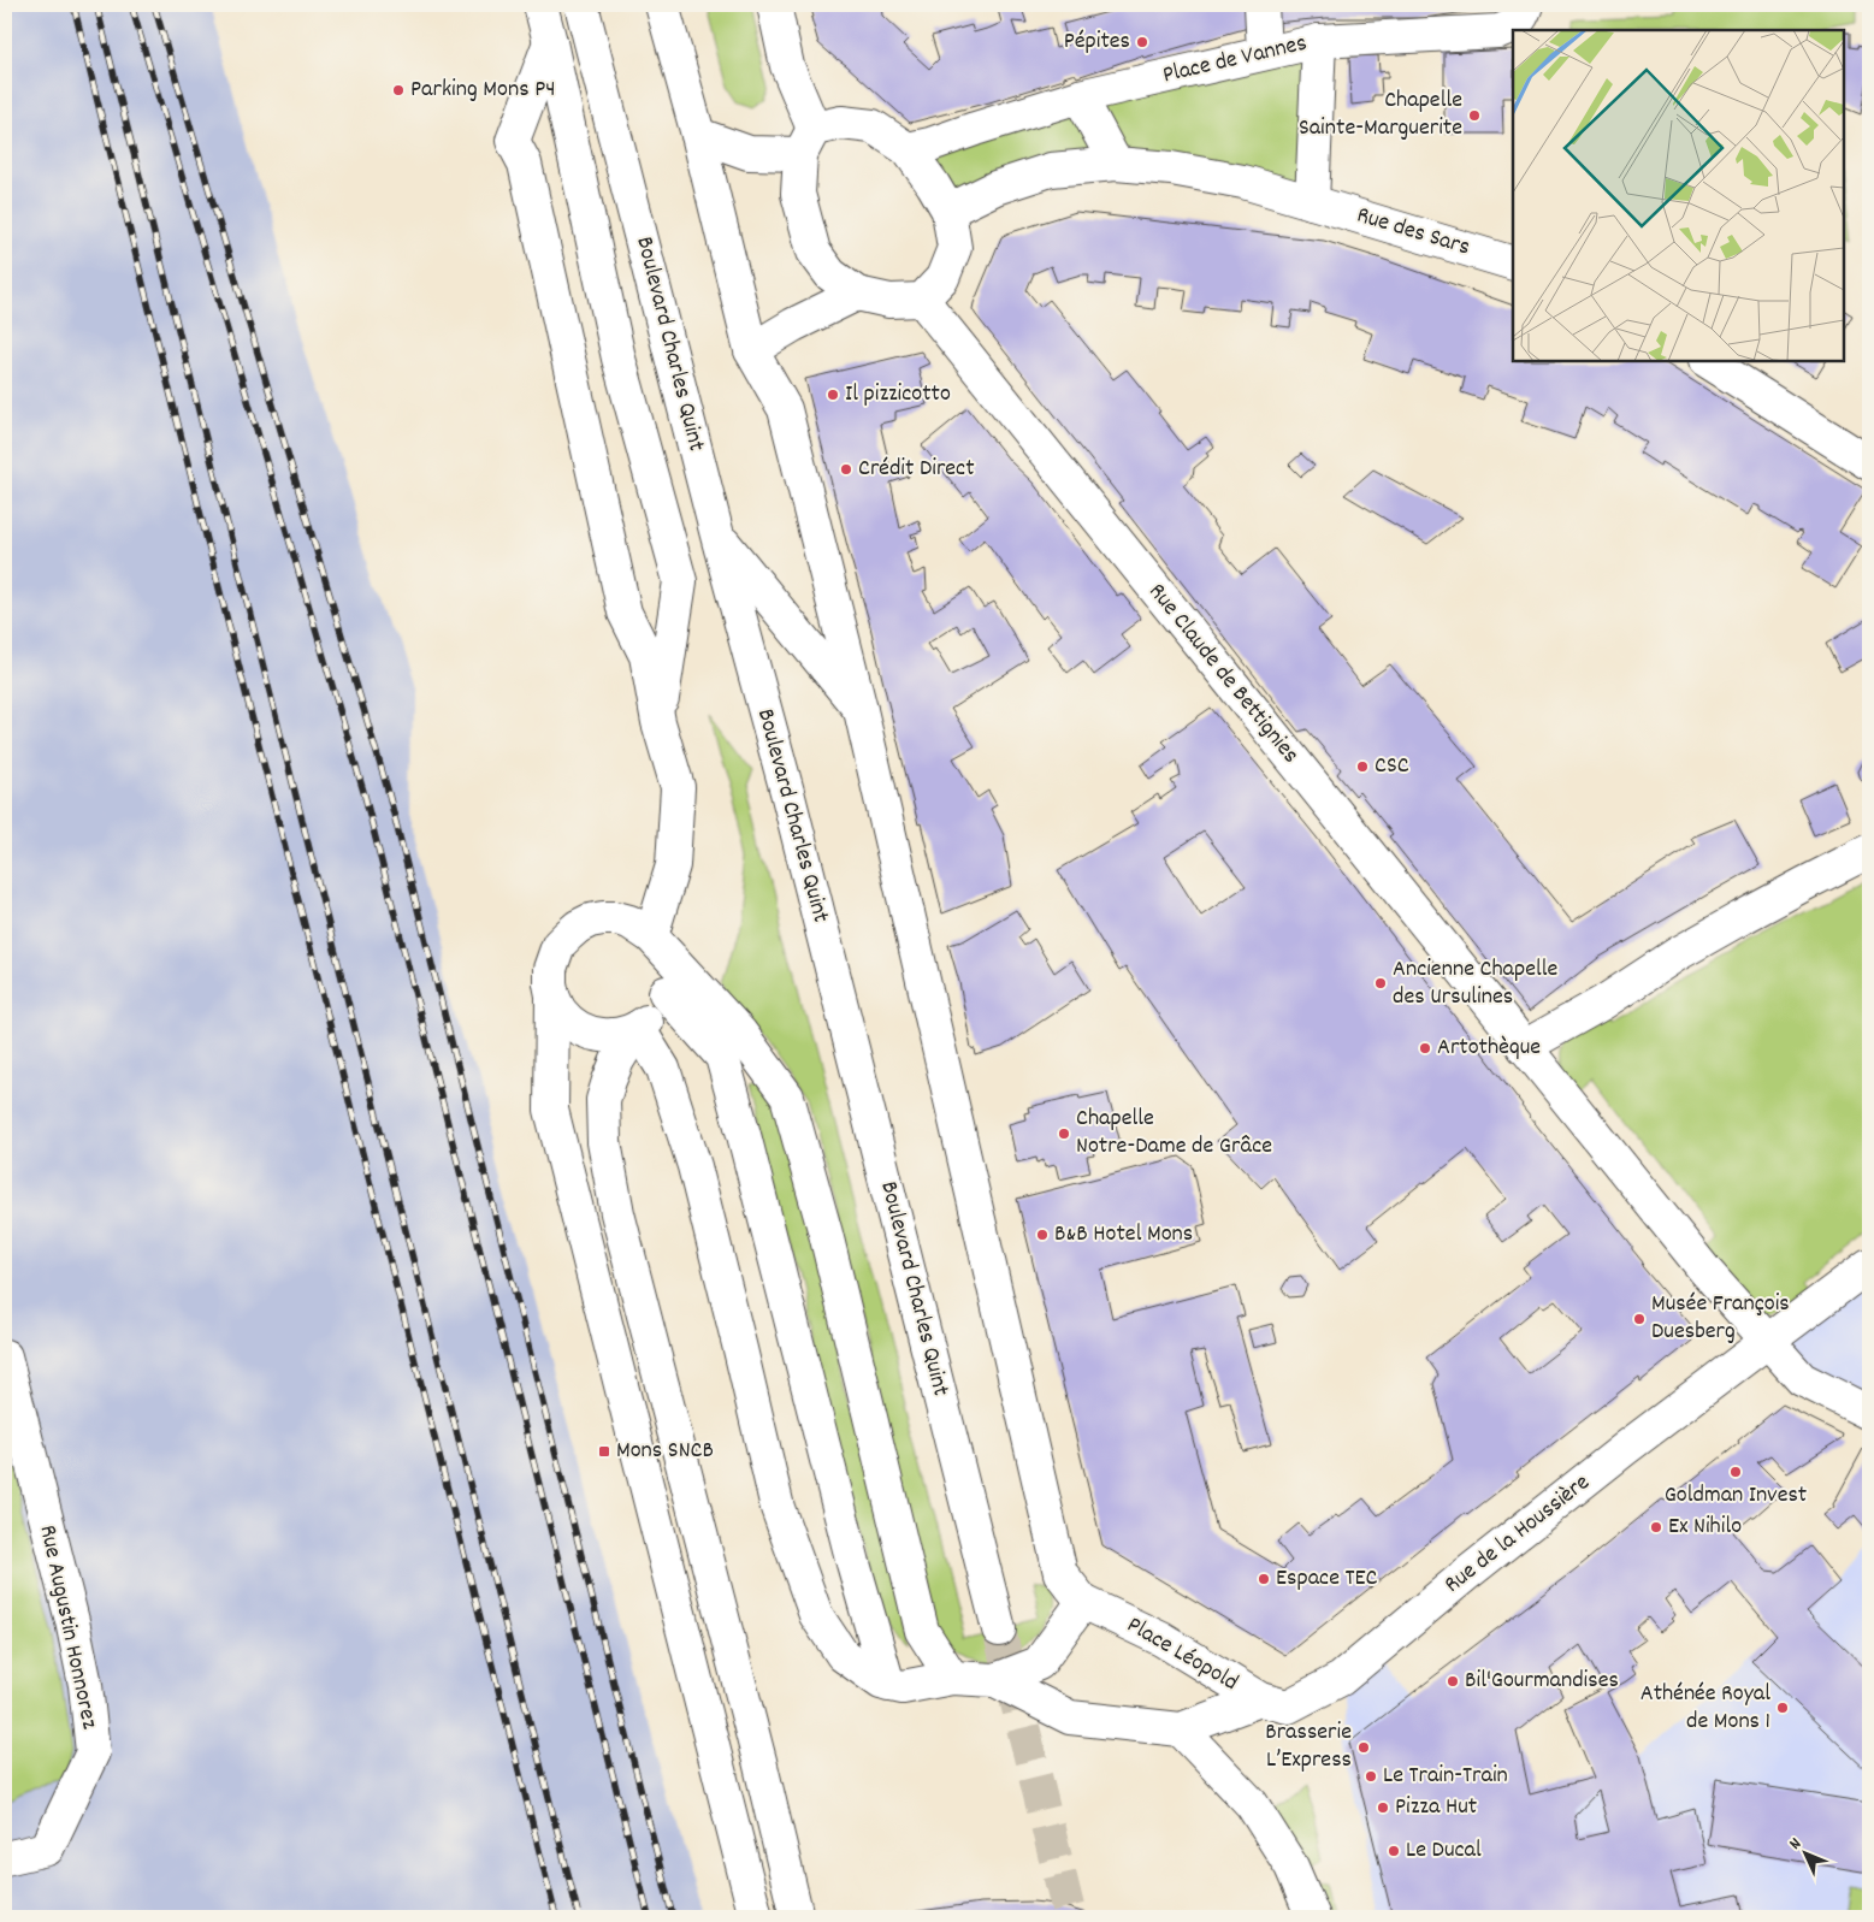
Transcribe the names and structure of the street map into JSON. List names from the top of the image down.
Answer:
{
  "streets": {
    "main road": [
      "Place de Vannes",
      "Rue des Sars",
      "Boulevard Charles Quint",
      "Rue Claude de Bettignies",
      "Rue de la Houssière",
      "Rue Augustin Honnorez",
      "Place Léopold"
    ]
  },
  "crossings": [
    ["Place de Vannes", "Rue des Sars"],
    ["Place de Vannes", "Rue Claude de Bettignies"],
    ["Rue Claude de Bettignies", "Rue de la Houssière"],
    ["Rue de la Houssière", "Place Léopold"]
  ],
  "places": {
    "other": [
      "Pépites",
      "Parking Mons P4",
      "Chapelle Sainte-Marguerite",
      "Il pizzicotto",
      "Crédit Direct",
      "CSC",
      "Ancienne Chapelle des Ursulines",
      "Artothèque",
      "Chapelle Notre-Dame de Grâce",
      "B&B Hotel Mons",
      "Musée François Duesberg",
      "Goldman Invest",
      "Ex Nihilo",
      "Espace TEC",
      "Bil'Gourmandises",
      "Athénée Royal de Mons 1",
      "Brasserie L’Express",
      "Le Train-Train",
      "Pizza Hut",
      "Le Ducal"
    ],
    "transit": ["Mons SNCB"]
  },
  "north": "top left"
}
